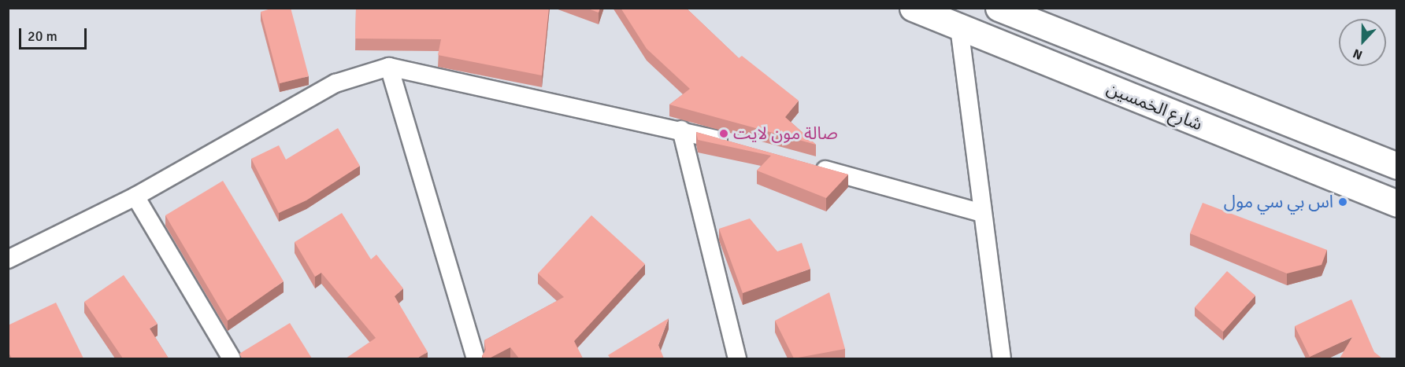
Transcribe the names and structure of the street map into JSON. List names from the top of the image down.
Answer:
{
  "streets": {
    "main road": ["شارع الخمسين"]
  },
  "places": ["صالة مون لايت", "اس بي سي مول"],
  "scale_bar": "20 m",
  "north": "bottom"
}
